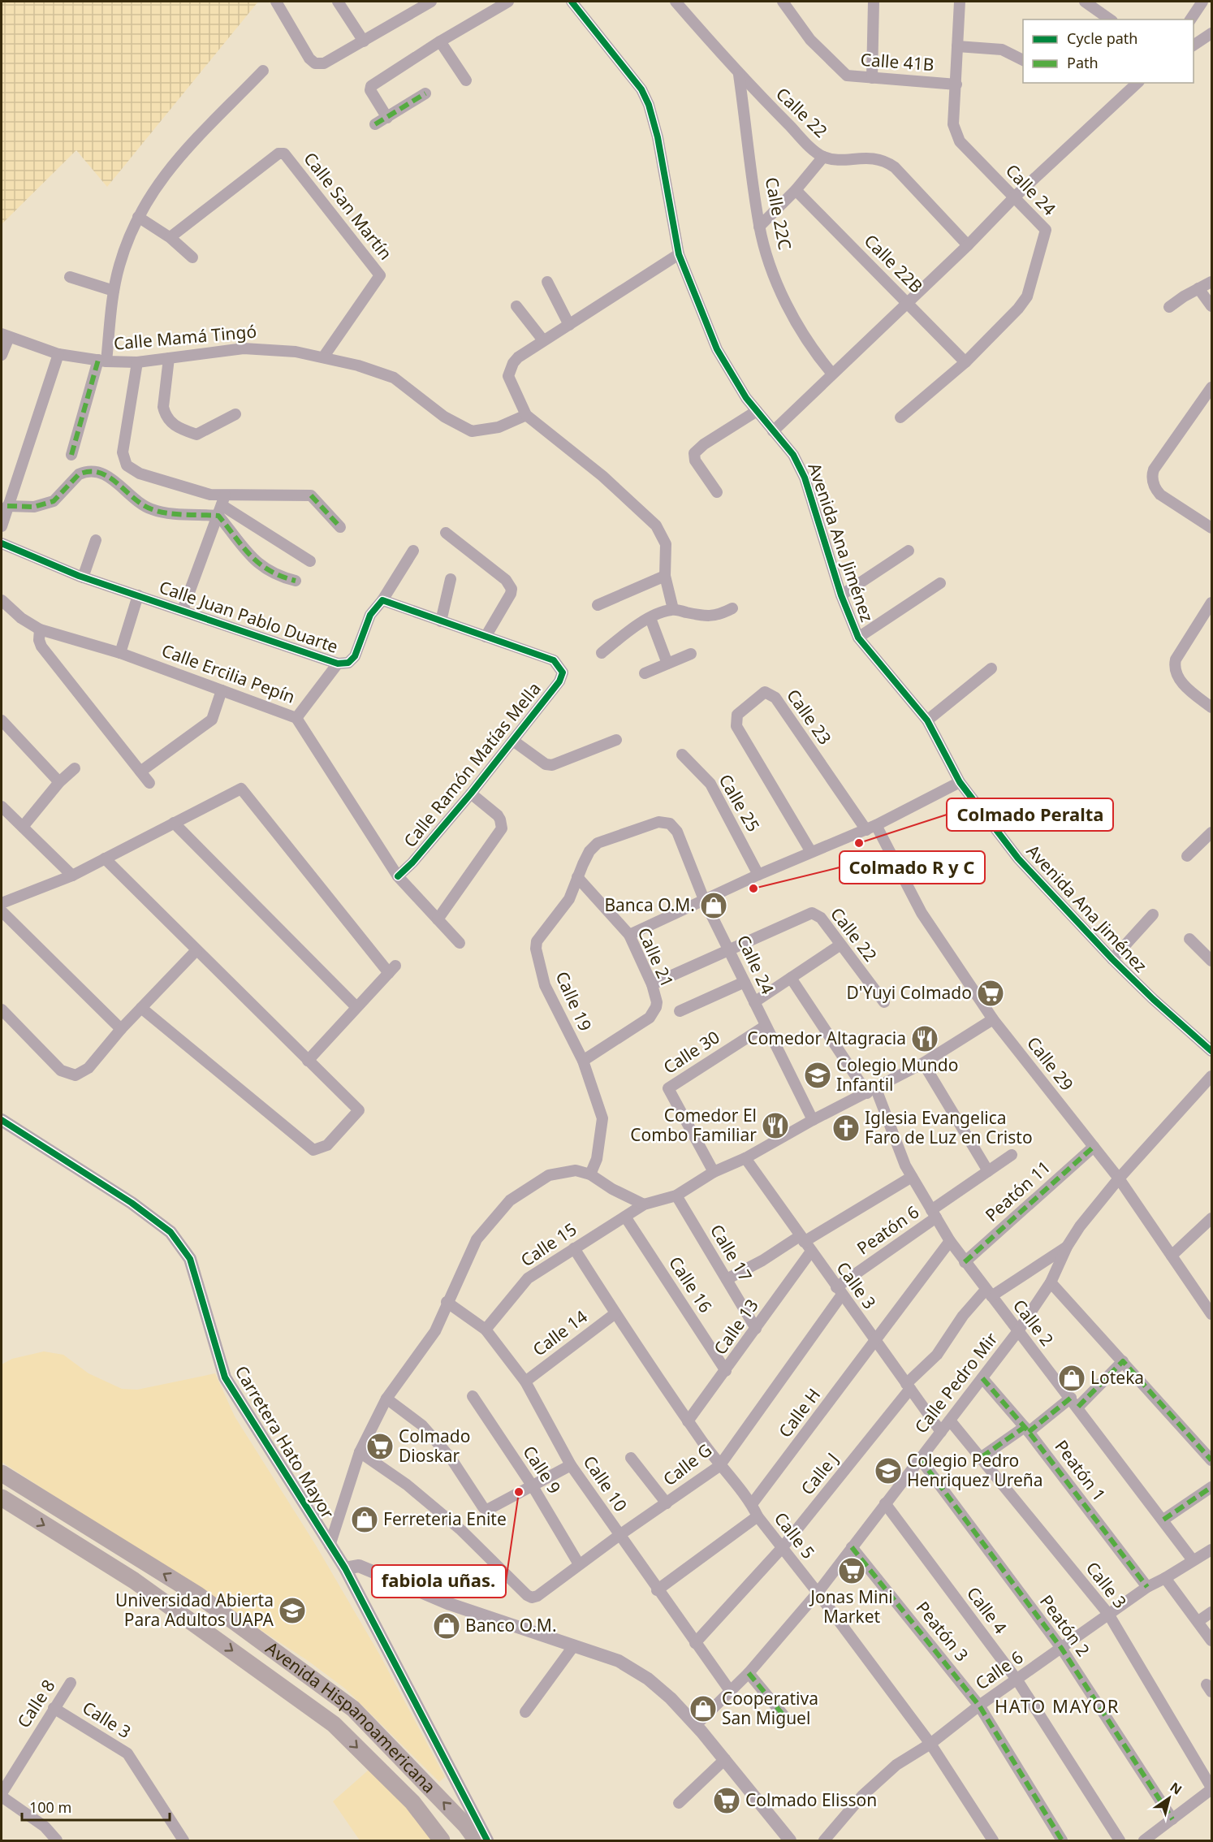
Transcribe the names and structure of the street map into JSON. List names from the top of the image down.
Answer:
{
  "streets": {
    "main road": ["Avenida Hispanoamericana"],
    "street": [
      "Calle 41B",
      "Calle 22",
      "Calle 24",
      "Calle San Martín",
      "Calle 22C",
      "Calle 22B",
      "Calle Mamá Tingó",
      "Avenida Ana Jiménez",
      "Calle Juan Pablo Duarte",
      "Calle Ercilia Pepín",
      "Calle 23",
      "Calle Ramón Matías Mella",
      "Calle 25",
      "Calle 21",
      "Calle 19",
      "Calle 30",
      "Calle 29",
      "Peatón 11",
      "Peatón 6",
      "Calle 15",
      "Calle 17",
      "Calle 16",
      "Calle 3",
      "Calle 2",
      "Calle 13",
      "Calle 14",
      "Calle Pedro Mir",
      "Calle H",
      "Carretera Hato Mayor",
      "Calle G",
      "Calle 9",
      "Peatón 1",
      "Calle J",
      "Calle 10",
      "Calle 5",
      "Calle 4",
      "Peatón 2",
      "Peatón 3",
      "Calle 6",
      "Calle 8"
    ]
  },
  "crossings": [
    ["Calle 41B", "Calle 24"],
    ["Calle 22", "Calle 24"],
    ["Calle 22", "Calle 22C"],
    ["Calle 22", "Calle 21"],
    ["Calle 24", "Calle 22B"],
    ["Calle 24", "Calle 21"],
    ["Calle 24", "Calle 19"],
    ["Calle 24", "Calle 30"],
    ["Calle 24", "Calle 15"],
    ["Calle San Martín", "Calle Mamá Tingó"],
    ["Calle Ercilia Pepín", "Calle Ramón Matías Mella"],
    ["Calle 23", "Calle 29"],
    ["Calle 21", "Calle 19"],
    ["Calle 30", "Calle 15"],
    ["Calle 29", "Peatón 11"],
    ["Calle 29", "Calle 15"],
    ["Calle 29", "Calle Pedro Mir"],
    ["Peatón 11", "Calle 2"],
    ["Peatón 6", "Calle 3"],
    ["Peatón 6", "Calle 2"],
    ["Peatón 6", "Calle G"],
    ["Calle 15", "Calle 17"],
    ["Calle 15", "Calle 16"],
    ["Calle 15", "Calle 3"],
    ["Calle 15", "Calle 2"],
    ["Calle 15", "Calle 10"],
    ["Calle 15", "Calle 5"],
    ["Calle 17", "Calle 13"],
    ["Calle 16", "Calle 13"],
    ["Calle 3", "Calle 13"],
    ["Calle 3", "Calle Pedro Mir"],
    ["Calle 3", "Calle H"],
    ["Calle 3", "Calle G"],
    ["Calle 3", "Calle J"],
    ["Calle 3", "Calle 6"],
    ["Calle 3", "Calle 8"],
    ["Calle 2", "Calle Pedro Mir"],
    ["Calle 2", "Calle H"],
    ["Calle 2", "Calle J"],
    ["Calle 2", "Calle 6"],
    ["Calle 13", "Calle 5"],
    ["Calle 14", "Calle 10"],
    ["Calle 14", "Calle 5"],
    ["Calle Pedro Mir", "Peatón 1"],
    ["Calle Pedro Mir", "Calle J"],
    ["Calle Pedro Mir", "Calle 10"],
    ["Calle Pedro Mir", "Calle 5"],
    ["Calle Pedro Mir", "Calle 4"],
    ["Calle Pedro Mir", "Peatón 2"],
    ["Calle Pedro Mir", "Peatón 3"],
    ["Calle H", "Calle 5"],
    ["Calle G", "Calle 9"],
    ["Calle G", "Calle 10"],
    ["Calle G", "Calle 5"],
    ["Peatón 1", "Calle 6"],
    ["Calle J", "Calle 10"],
    ["Calle J", "Calle 5"],
    ["Calle 5", "Calle 6"],
    ["Calle 4", "Calle 6"],
    ["Peatón 2", "Calle 6"],
    ["Peatón 3", "Calle 6"]
  ],
  "districts": ["HATO MAYOR"],
  "places": {
    "other": ["Colmado Peralta", "Colmado R y C", "fabiola uñas."],
    "shop": [
      "Banca O.M.",
      "Loteka",
      "Ferreteria Enite",
      "Banco O.M.",
      "Cooperativa San Miguel"
    ],
    "supermarket": [
      "D'Yuyi Colmado",
      "Colmado Dioskar",
      "Jonas Mini Market",
      "Colmado Elisson"
    ],
    "restaurant": ["Comedor Altagracia", "Comedor El Combo Familiar"],
    "school or university": ["Colegio Mundo Infantil", "Colegio Pedro Henriquez Ureña", "Universidad Abierta Para Adultos UAPA"],
    "church": ["Iglesia Evangelica Faro de Luz en Cristo"]
  },
  "legend": ["Cycle path", "Path"],
  "scale_bar": "100 m",
  "north": "top right"
}
